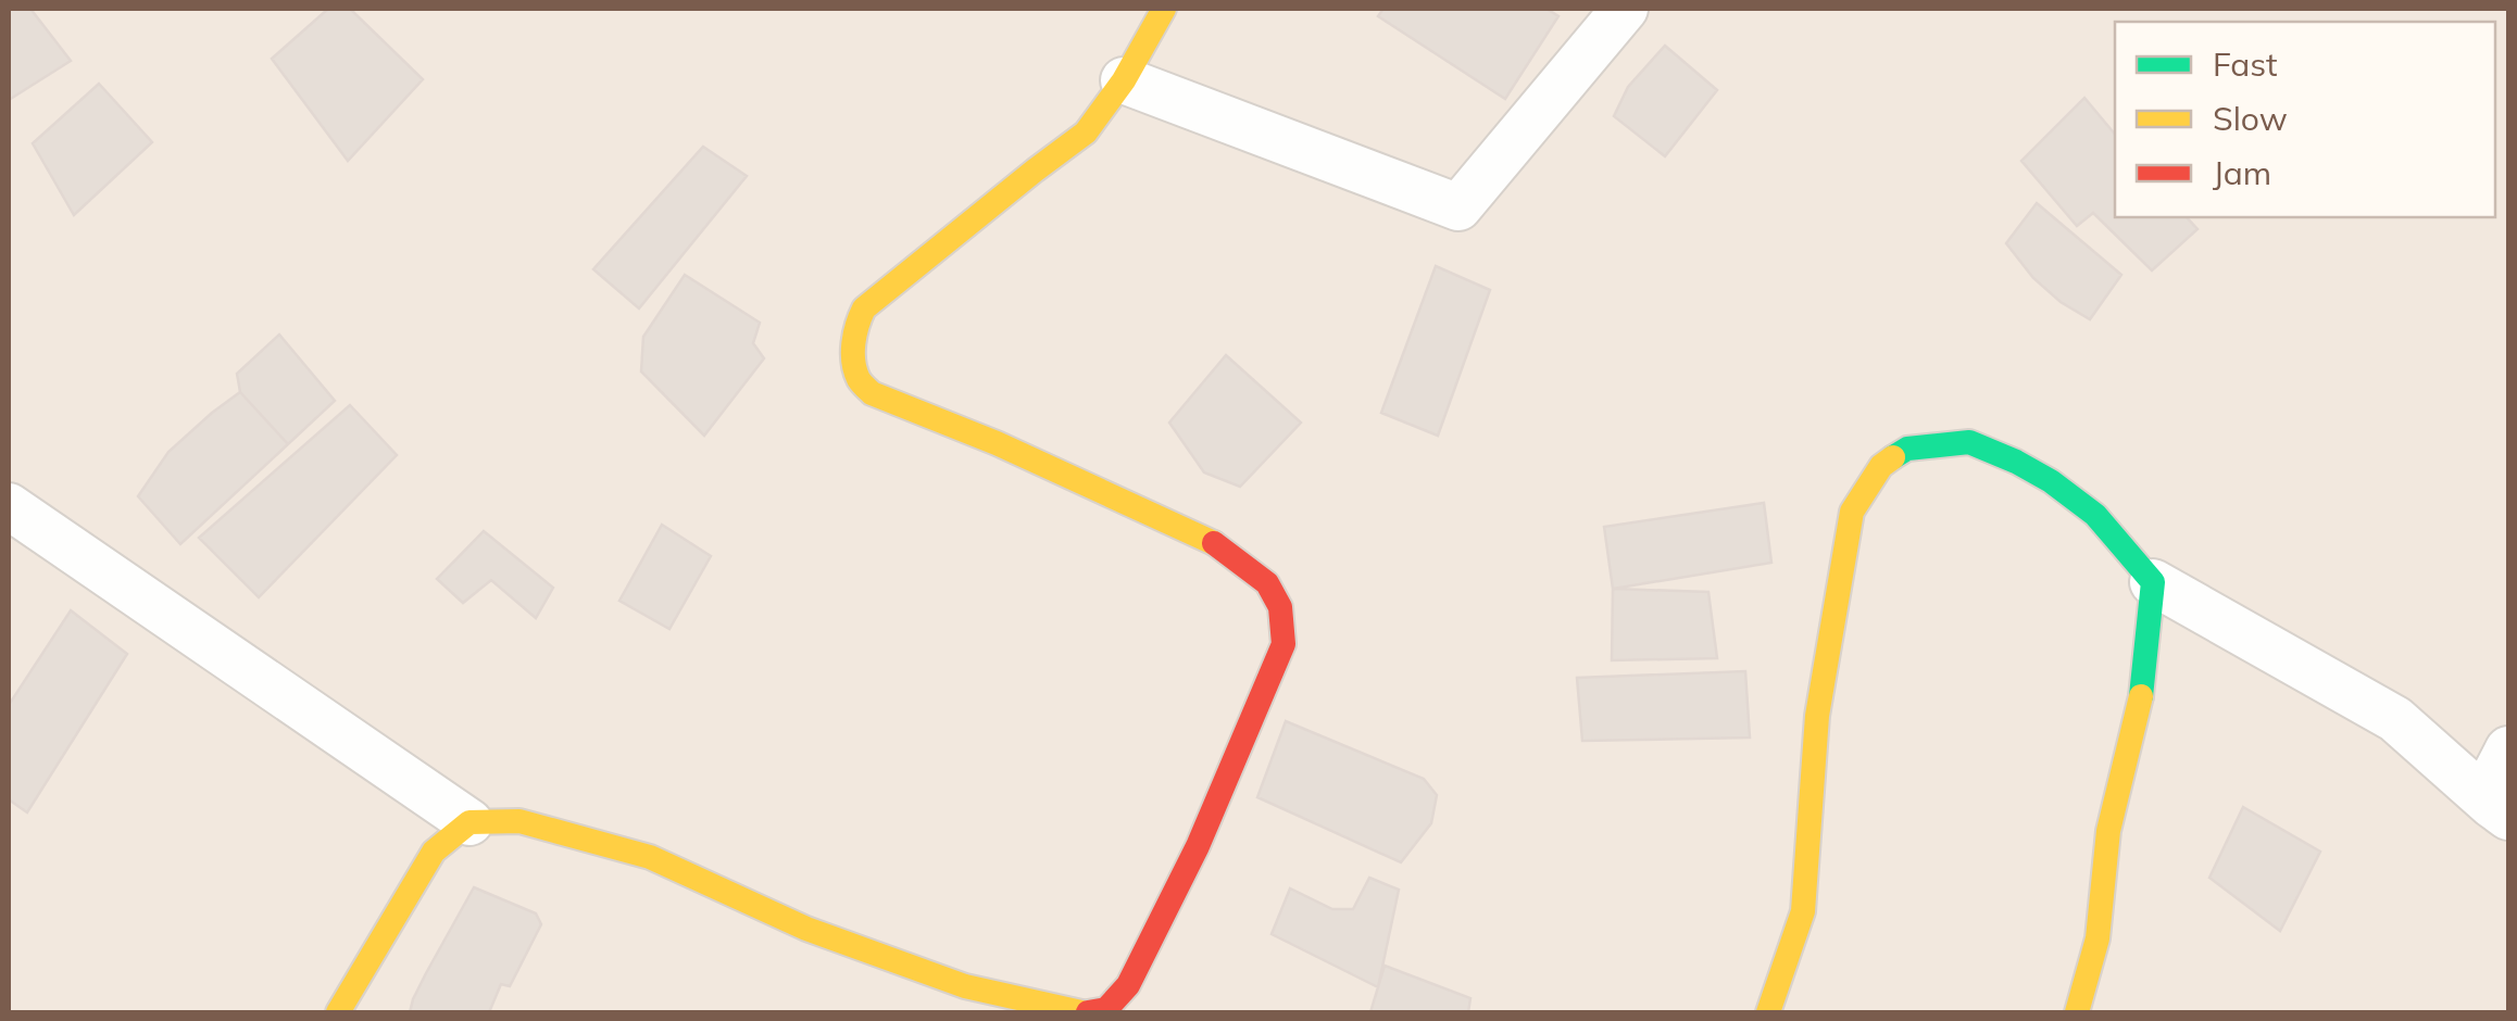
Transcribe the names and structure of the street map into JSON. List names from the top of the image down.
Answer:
{
  "legend": ["Fast", "Slow", "Jam"]
}
